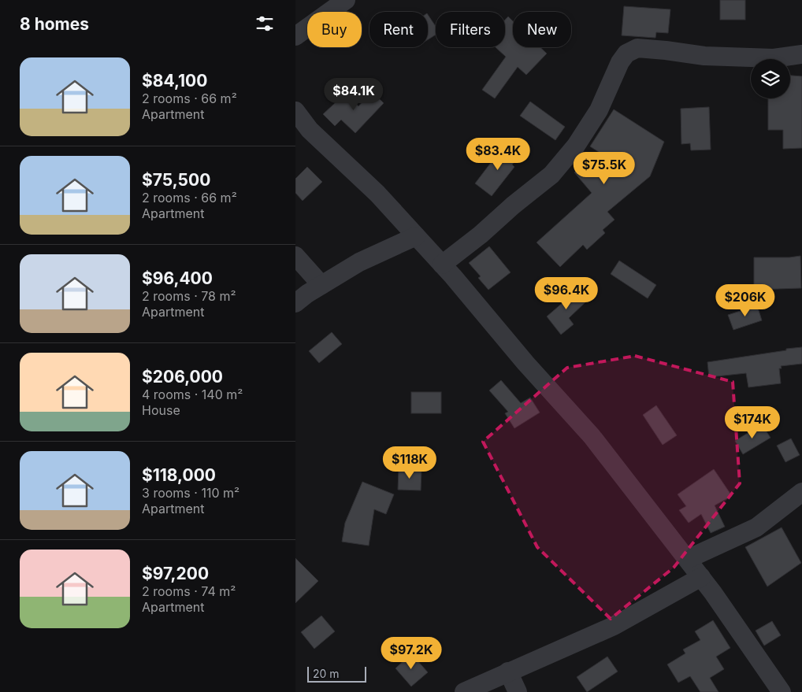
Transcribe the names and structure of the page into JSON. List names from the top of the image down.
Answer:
{
  "scale_bar": "20 m",
  "page": {
    "heading": "8 homes",
    "chip": [
      "Buy",
      "Rent",
      "Filters",
      "New"
    ],
    "list": [
      {
        "name": "$84,100",
        "note": "2 rooms · 66 m² · Apartment"
      },
      {
        "name": "$75,500",
        "note": "2 rooms · 66 m² · Apartment"
      },
      {
        "name": "$96,400",
        "note": "2 rooms · 78 m² · Apartment"
      },
      {
        "name": "$206,000",
        "note": "4 rooms · 140 m² · House"
      },
      {
        "name": "$118,000",
        "note": "3 rooms · 110 m² · Apartment"
      },
      {
        "name": "$97,200",
        "note": "2 rooms · 74 m² · Apartment"
      }
    ],
    "price": [
      "$84.1K",
      "$83.4K",
      "$75.5K",
      "$96.4K",
      "$206K",
      "$174K",
      "$118K",
      "$97.2K"
    ],
    "scale": "20 m"
  }
}
